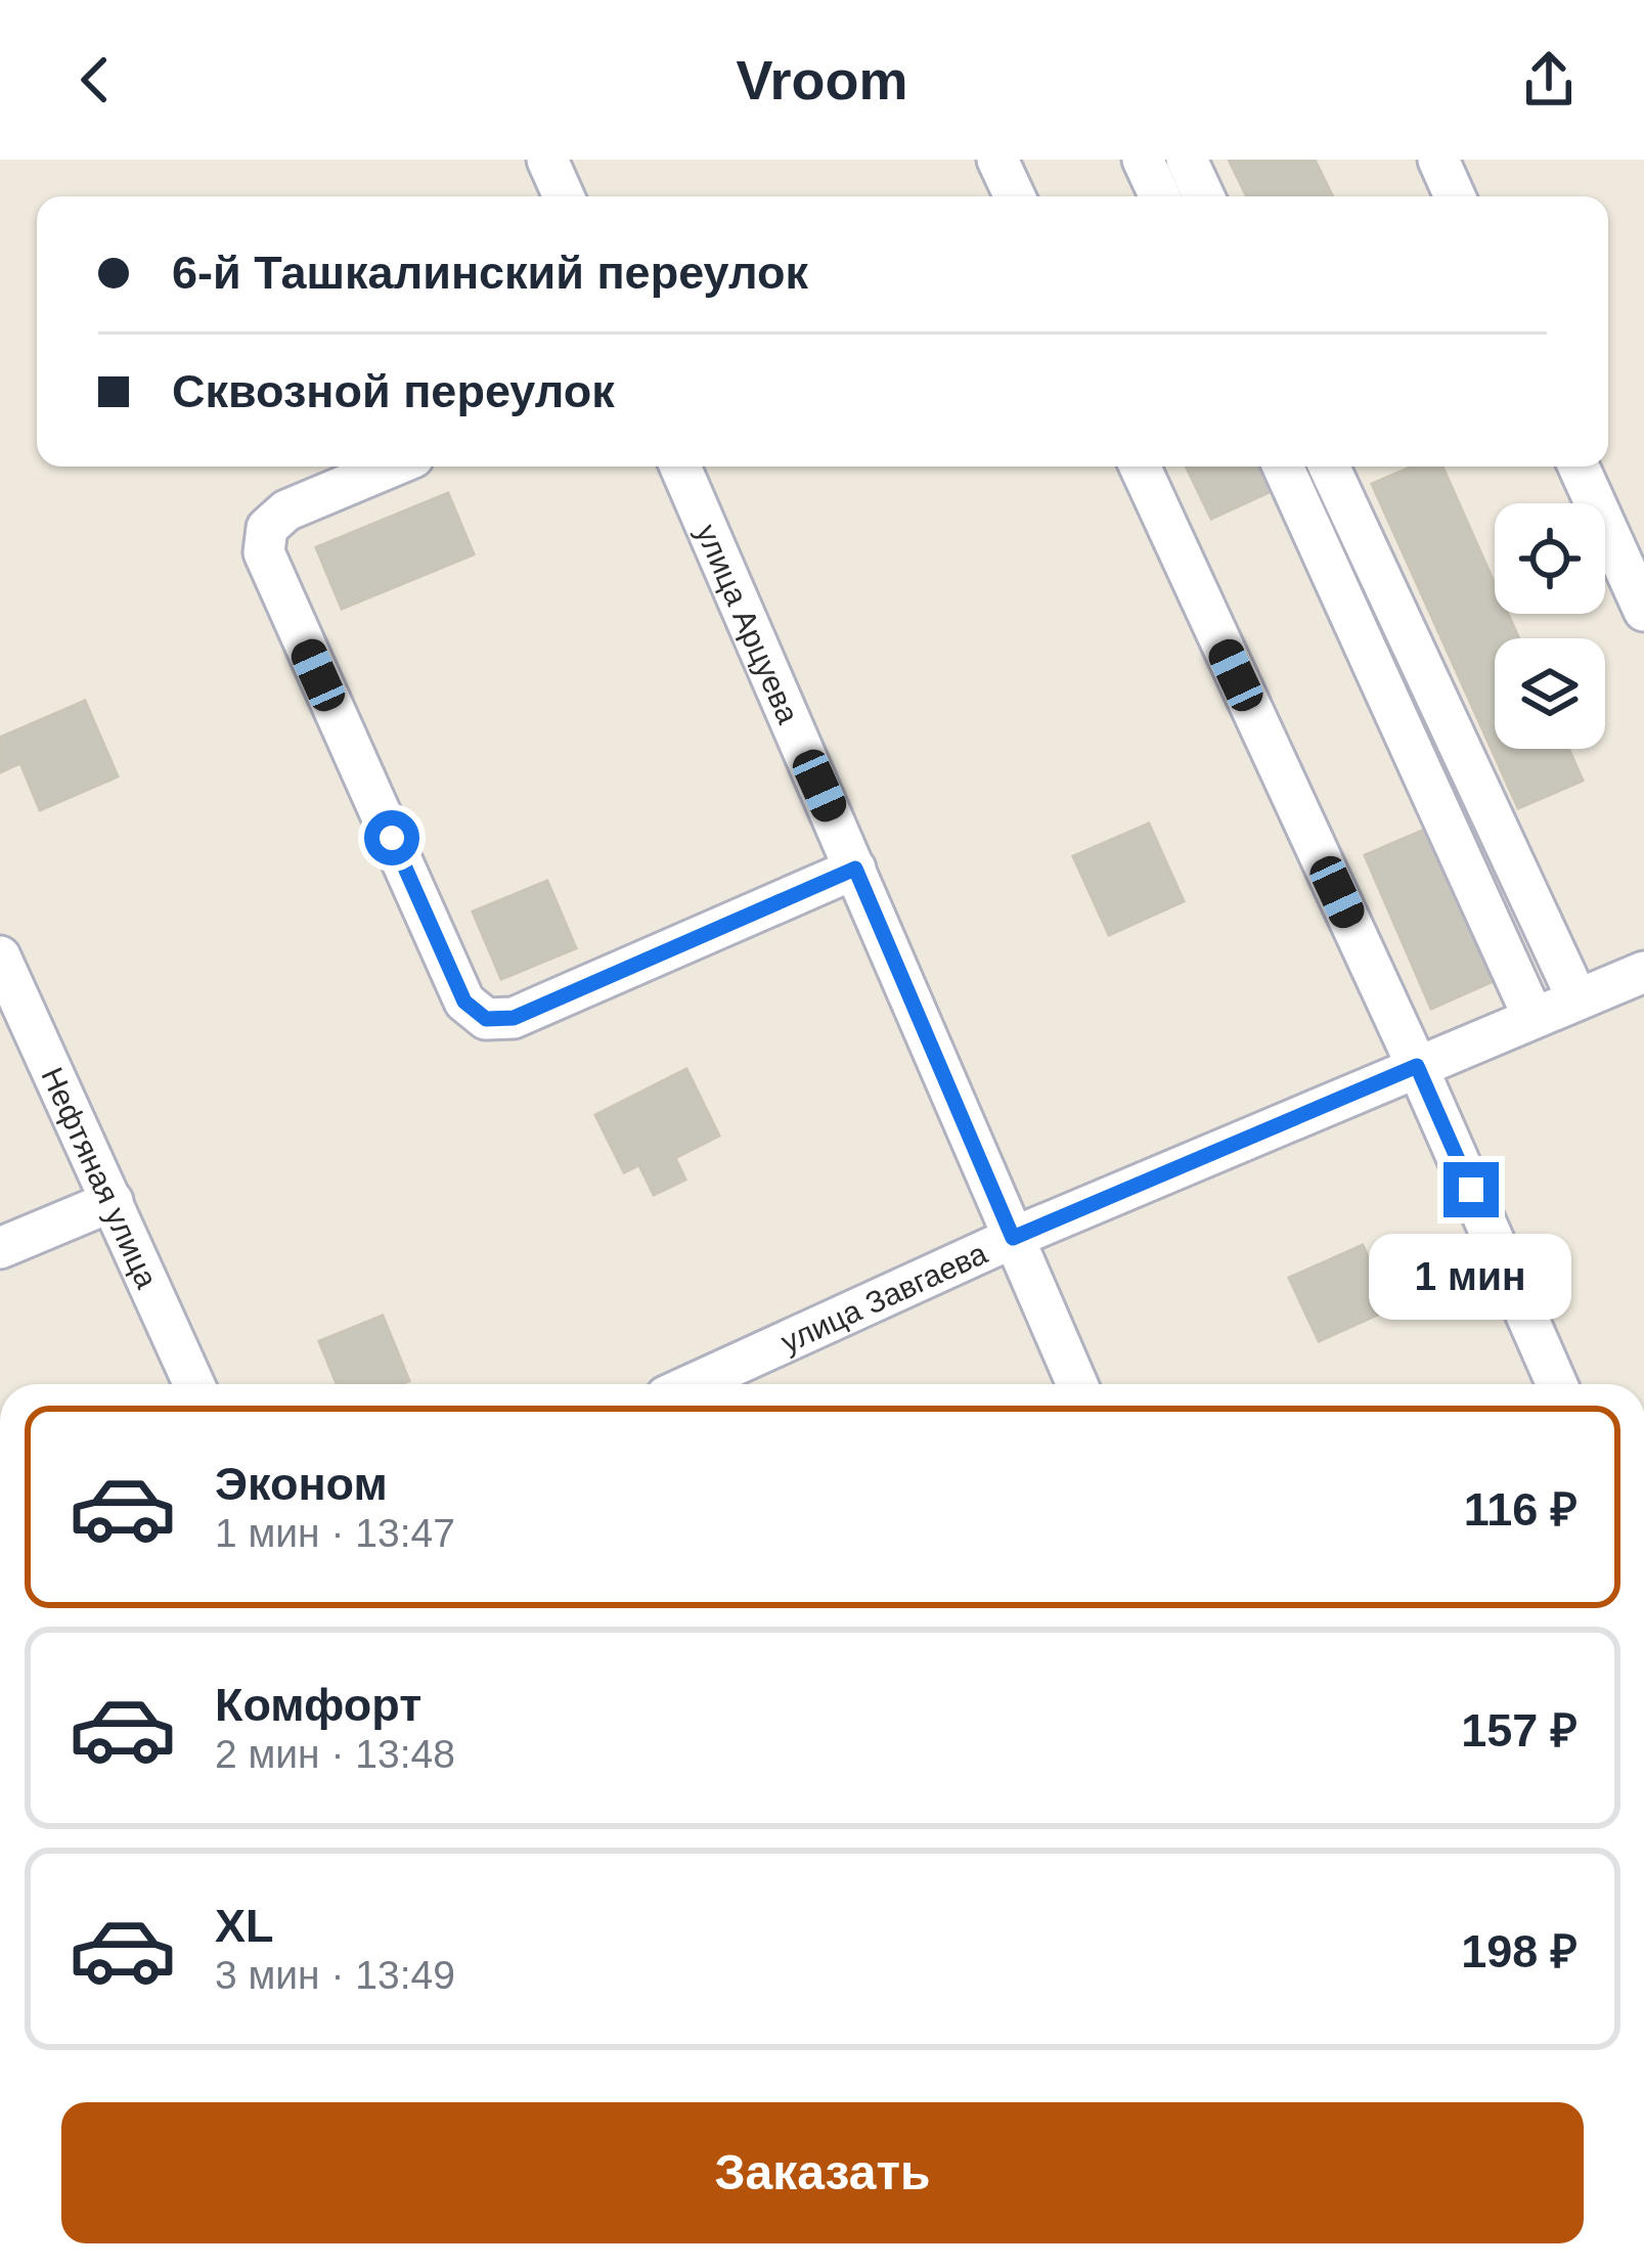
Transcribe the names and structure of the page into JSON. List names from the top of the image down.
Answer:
{
  "streets": {
    "street": ["улица Арцуева", "Нефтяная улица", "улица Завгаева"]
  },
  "crossings": [
    ["улица Арцуева", "улица Завгаева"]
  ],
  "page": {
    "header": "Vroom",
    "banner": ["6-й Ташкалинский переулок", "Сквозной переулок"],
    "bubble": "1 мин",
    "list": [
      {
        "name": "Эконом",
        "note": "1 мин · 13:47",
        "value": "116 ₽"
      },
      {
        "name": "Комфорт",
        "note": "2 мин · 13:48",
        "value": "157 ₽"
      },
      {
        "name": "XL",
        "note": "3 мин · 13:49",
        "value": "198 ₽"
      }
    ],
    "buttons": "Заказать"
  }
}
